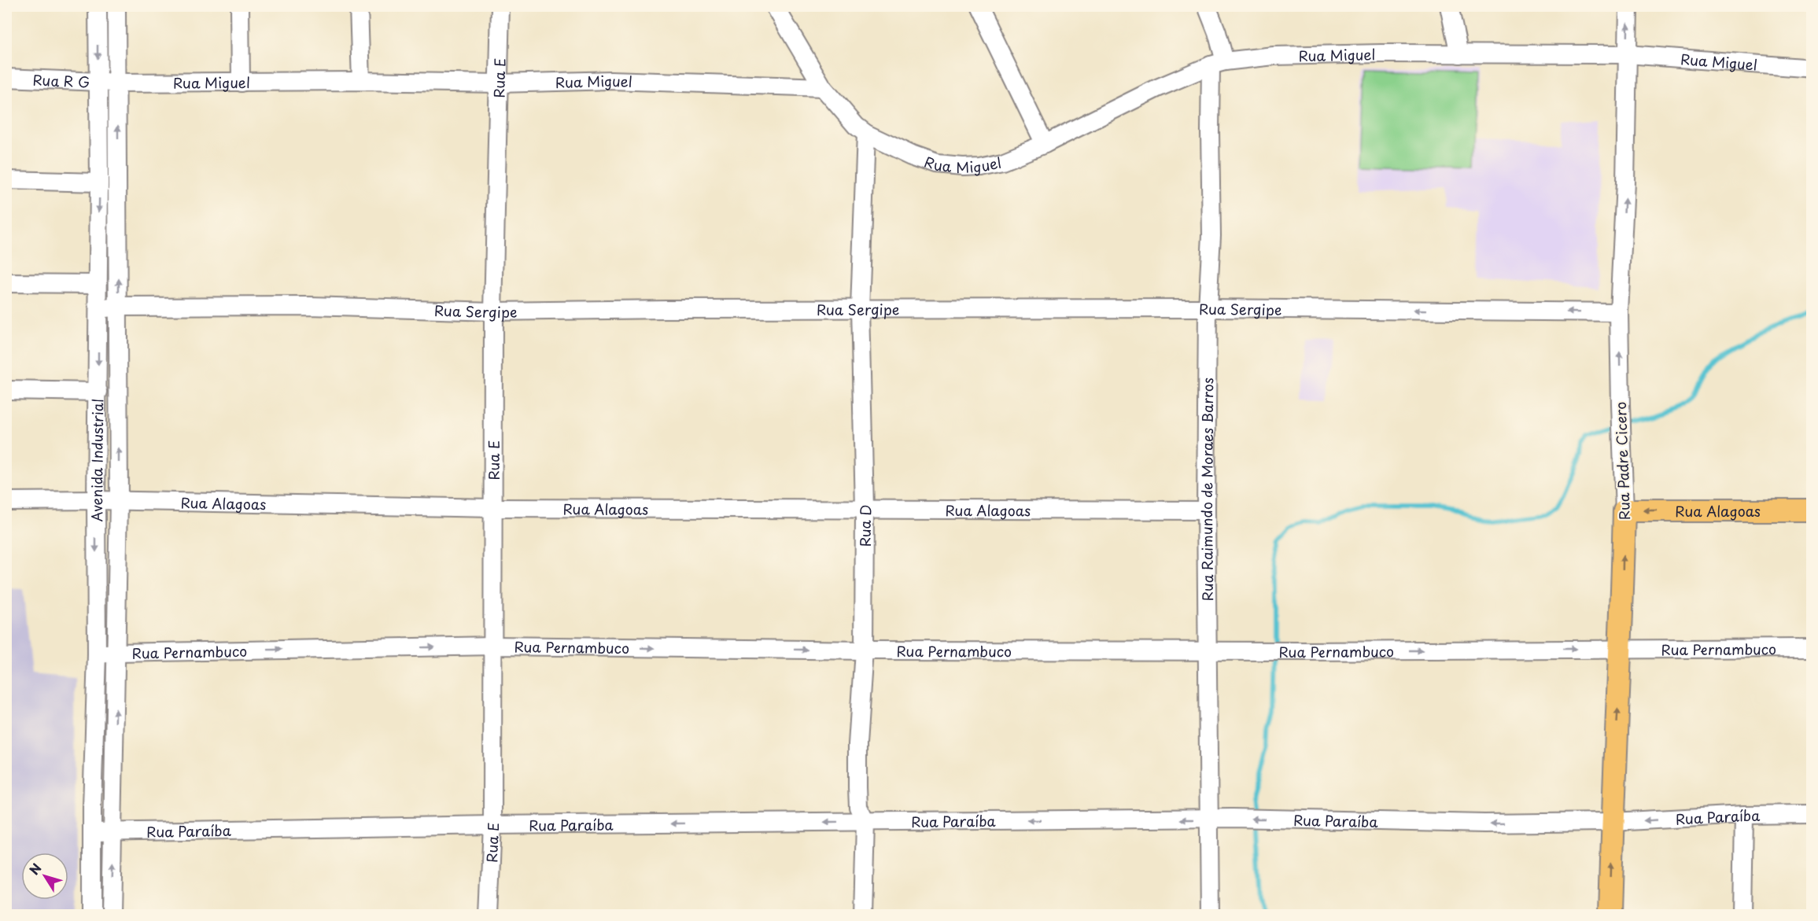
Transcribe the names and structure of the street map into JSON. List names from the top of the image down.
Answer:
{
  "streets": {
    "main road": ["Rua Padre Cicero", "Rua Alagoas"],
    "street": [
      "Rua Miguel",
      "Rua E",
      "Rua R G",
      "Rua Sergipe",
      "Avenida Industrial",
      "Rua Raimundo de Moraes Barros",
      "Rua D",
      "Rua Pernambuco",
      "Rua Paraíba"
    ]
  },
  "crossings": [
    ["Rua Miguel", "Rua E"],
    ["Rua Miguel", "Rua R G"],
    ["Rua Miguel", "Avenida Industrial"],
    ["Rua Miguel", "Rua Padre Cicero"],
    ["Rua Miguel", "Rua Raimundo de Moraes Barros"],
    ["Rua Miguel", "Rua D"],
    ["Rua E", "Rua Sergipe"],
    ["Rua E", "Rua Alagoas"],
    ["Rua E", "Rua Pernambuco"],
    ["Rua E", "Rua Paraíba"],
    ["Rua R G", "Avenida Industrial"],
    ["Rua Sergipe", "Avenida Industrial"],
    ["Rua Sergipe", "Rua Padre Cicero"],
    ["Rua Sergipe", "Rua Raimundo de Moraes Barros"],
    ["Rua Sergipe", "Rua D"],
    ["Avenida Industrial", "Rua Alagoas"],
    ["Avenida Industrial", "Rua Pernambuco"],
    ["Avenida Industrial", "Rua Paraíba"],
    ["Rua Padre Cicero", "Rua Alagoas"],
    ["Rua Padre Cicero", "Rua Pernambuco"],
    ["Rua Padre Cicero", "Rua Paraíba"],
    ["Rua Raimundo de Moraes Barros", "Rua Alagoas"],
    ["Rua Raimundo de Moraes Barros", "Rua Pernambuco"],
    ["Rua Raimundo de Moraes Barros", "Rua Paraíba"],
    ["Rua Alagoas", "Rua D"],
    ["Rua D", "Rua Pernambuco"],
    ["Rua D", "Rua Paraíba"]
  ],
  "one_way": ["Rua Padre Cicero", "Rua Pernambuco", "Rua Paraíba"],
  "north": "top left"
}
